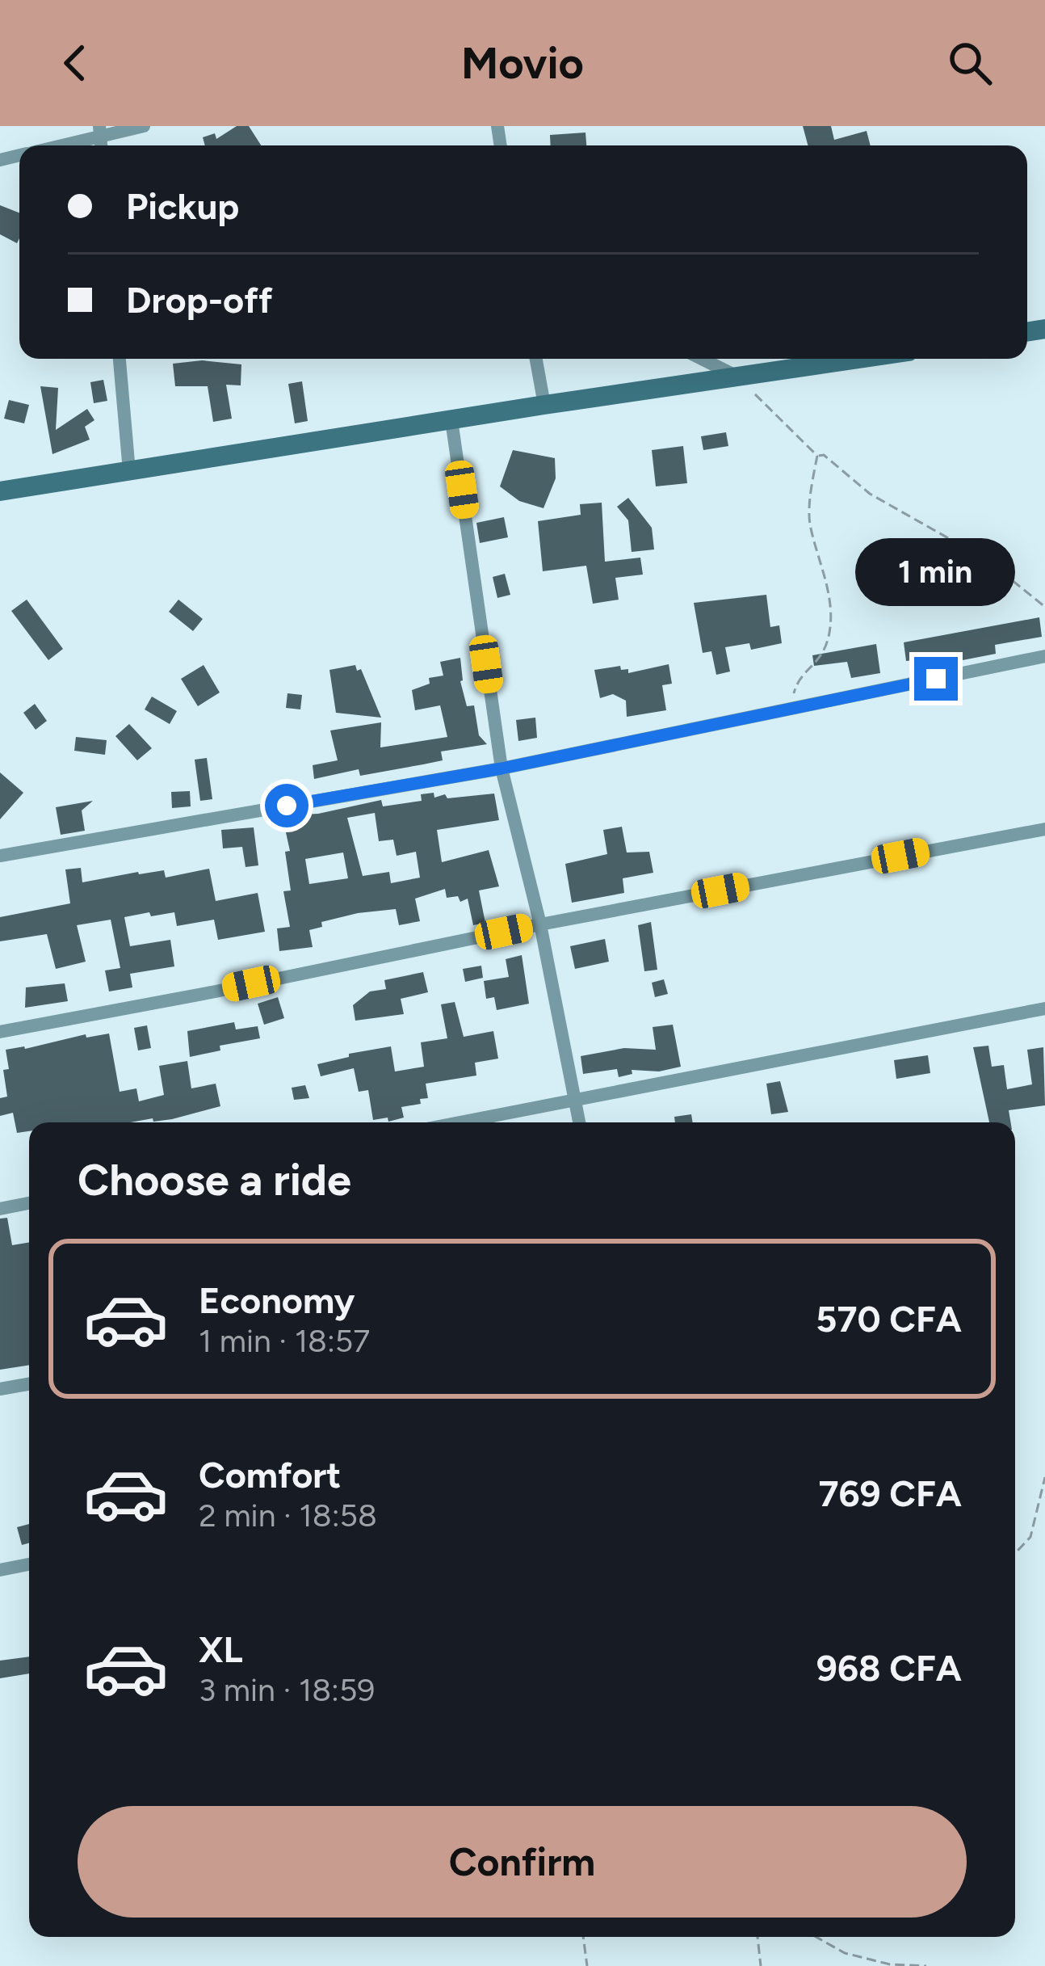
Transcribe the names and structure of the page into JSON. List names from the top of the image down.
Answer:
{
  "page": {
    "header": "Movio",
    "banner": ["Pickup", "Drop-off"],
    "bubble": "1 min",
    "heading": "Choose a ride",
    "list": [
      {
        "name": "Economy",
        "note": "1 min · 18:57",
        "value": "570 CFA"
      },
      {
        "name": "Comfort",
        "note": "2 min · 18:58",
        "value": "769 CFA"
      },
      {
        "name": "XL",
        "note": "3 min · 18:59",
        "value": "968 CFA"
      }
    ],
    "buttons": "Confirm"
  }
}
